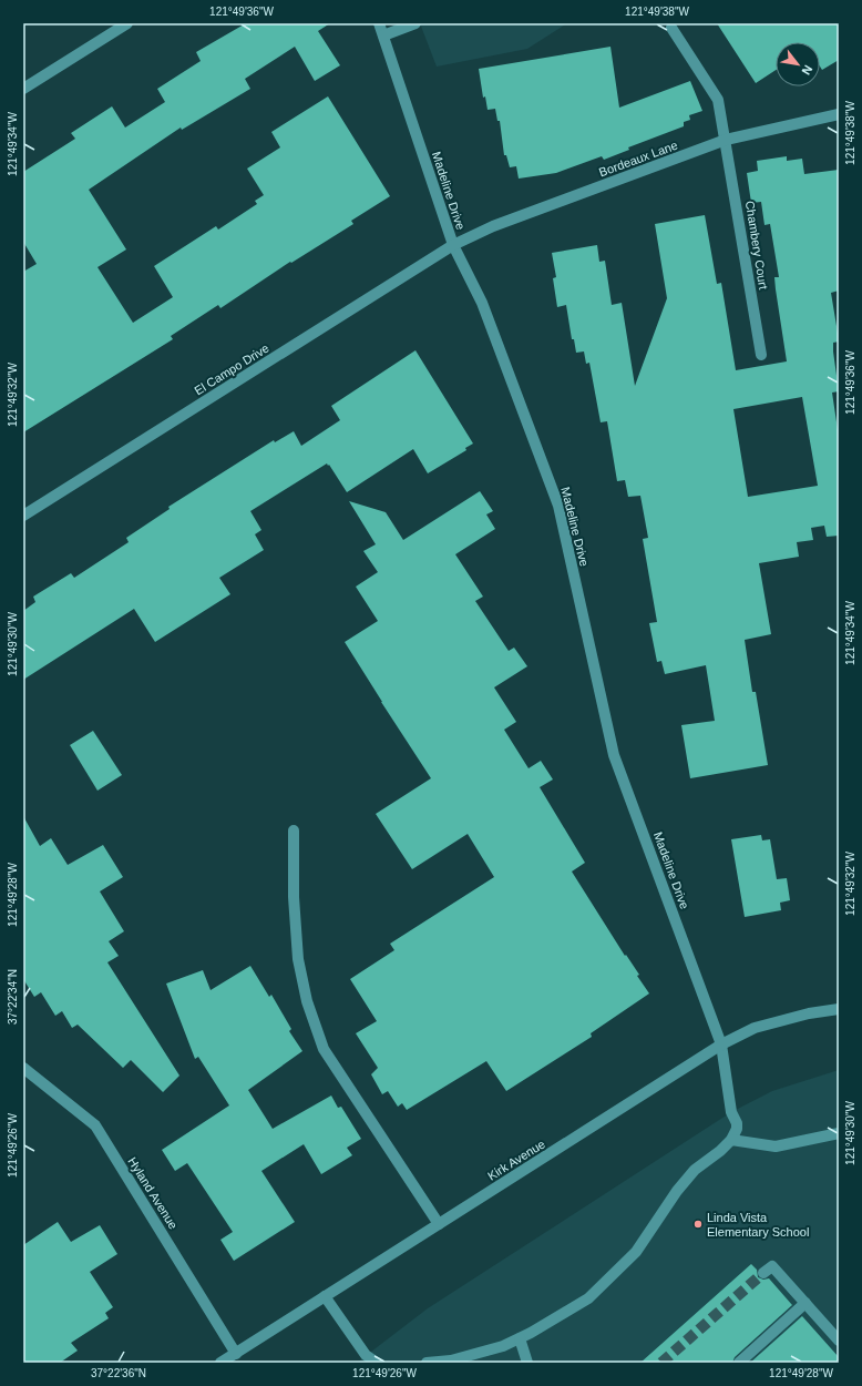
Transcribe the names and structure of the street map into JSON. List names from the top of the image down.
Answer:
{
  "streets": {
    "street": [
      "Bordeaux Lane",
      "Madeline Drive",
      "Chambery Court",
      "El Campo Drive",
      "Kirk Avenue",
      "Hyland Avenue"
    ]
  },
  "crossings": [
    ["Bordeaux Lane", "Madeline Drive"],
    ["Bordeaux Lane", "Chambery Court"],
    ["Bordeaux Lane", "El Campo Drive"],
    ["Madeline Drive", "El Campo Drive"],
    ["Madeline Drive", "Kirk Avenue"],
    ["Kirk Avenue", "Hyland Avenue"]
  ],
  "places": ["Linda Vista Elementary School"],
  "north": "bottom right",
  "coordinates": [
    "121°49'36\"W",
    "121°49'38\"W",
    "121°49'34\"W",
    "121°49'32\"W",
    "121°49'30\"W",
    "121°49'28\"W",
    "37°22'34\"N",
    "121°49'26\"W",
    "37°22'36\"N"
  ]
}
